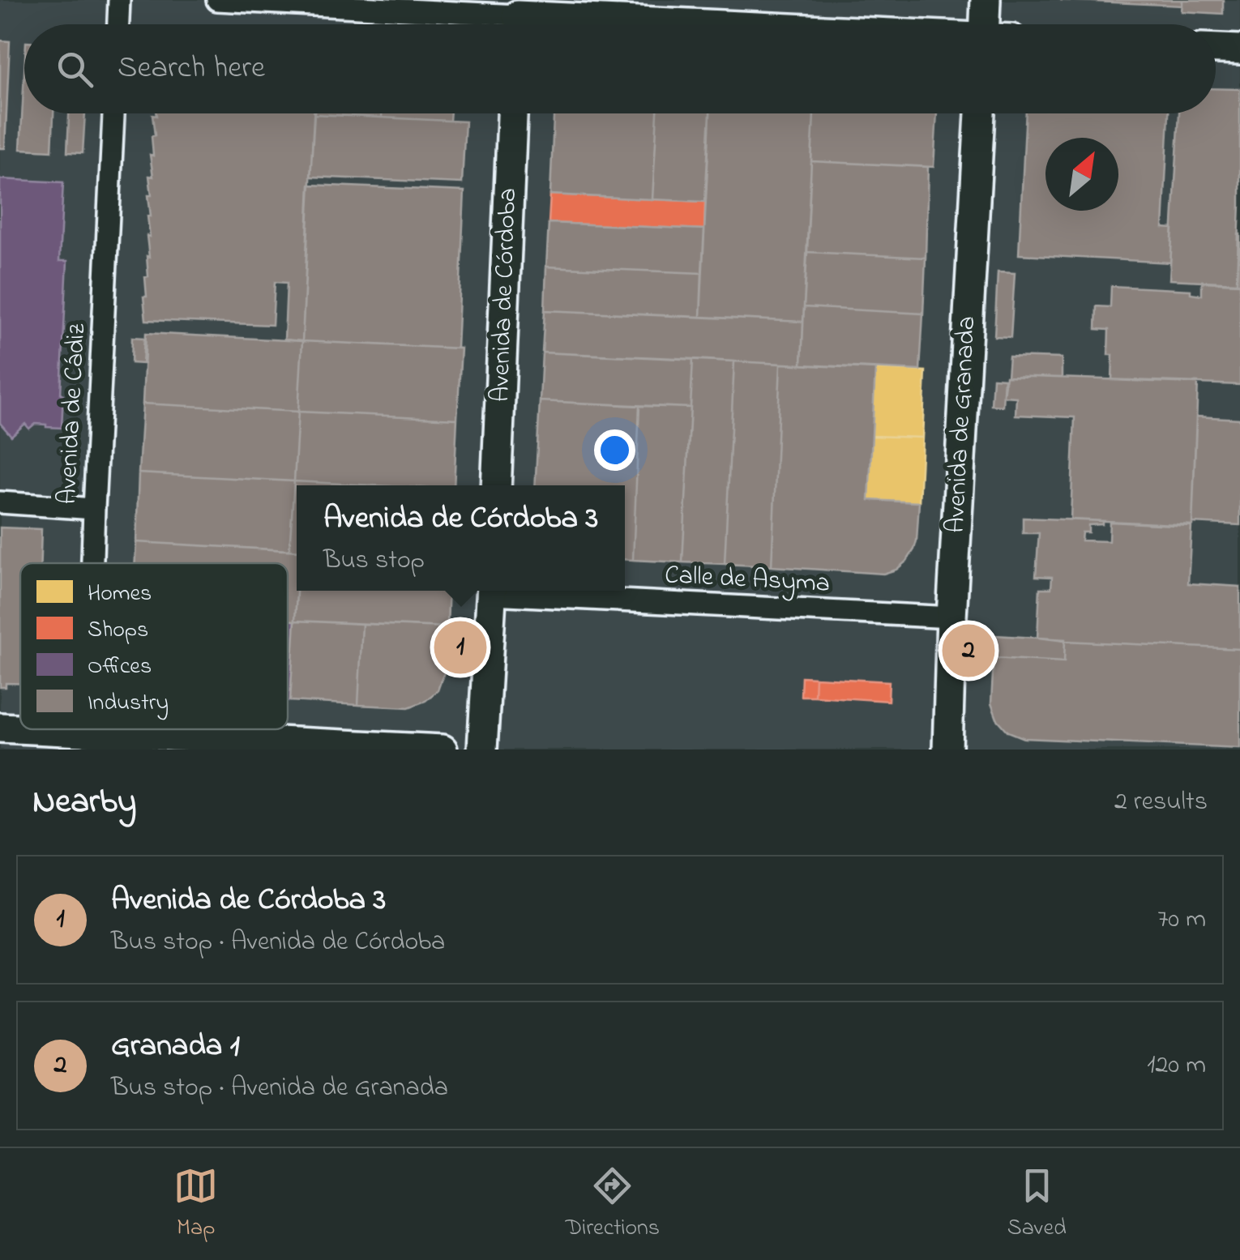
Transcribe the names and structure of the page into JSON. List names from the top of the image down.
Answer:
{
  "streets": {
    "street": [
      "Avenida de Córdoba",
      "Avenida de Cádiz",
      "Avenida de Granada",
      "Calle de Asyma"
    ]
  },
  "crossings": [
    ["Avenida de Granada", "Calle de Asyma"]
  ],
  "legend": [
    "Homes",
    "Shops",
    "Offices",
    "Industry"
  ],
  "north": "top right",
  "page": {
    "search": "Search here",
    "popup": ["Avenida de Córdoba 3", "Bus stop"],
    "pins": ["1", "2"],
    "heading": ["Nearby", "2 results"],
    "list": [
      {
        "mark": "1",
        "name": "Avenida de Córdoba 3",
        "note": "Bus stop · Avenida de Córdoba",
        "value": "70 m"
      },
      {
        "mark": "2",
        "name": "Granada 1",
        "note": "Bus stop · Avenida de Granada",
        "value": "120 m"
      }
    ],
    "nav": ["Map", "Directions", "Saved"]
  }
}
